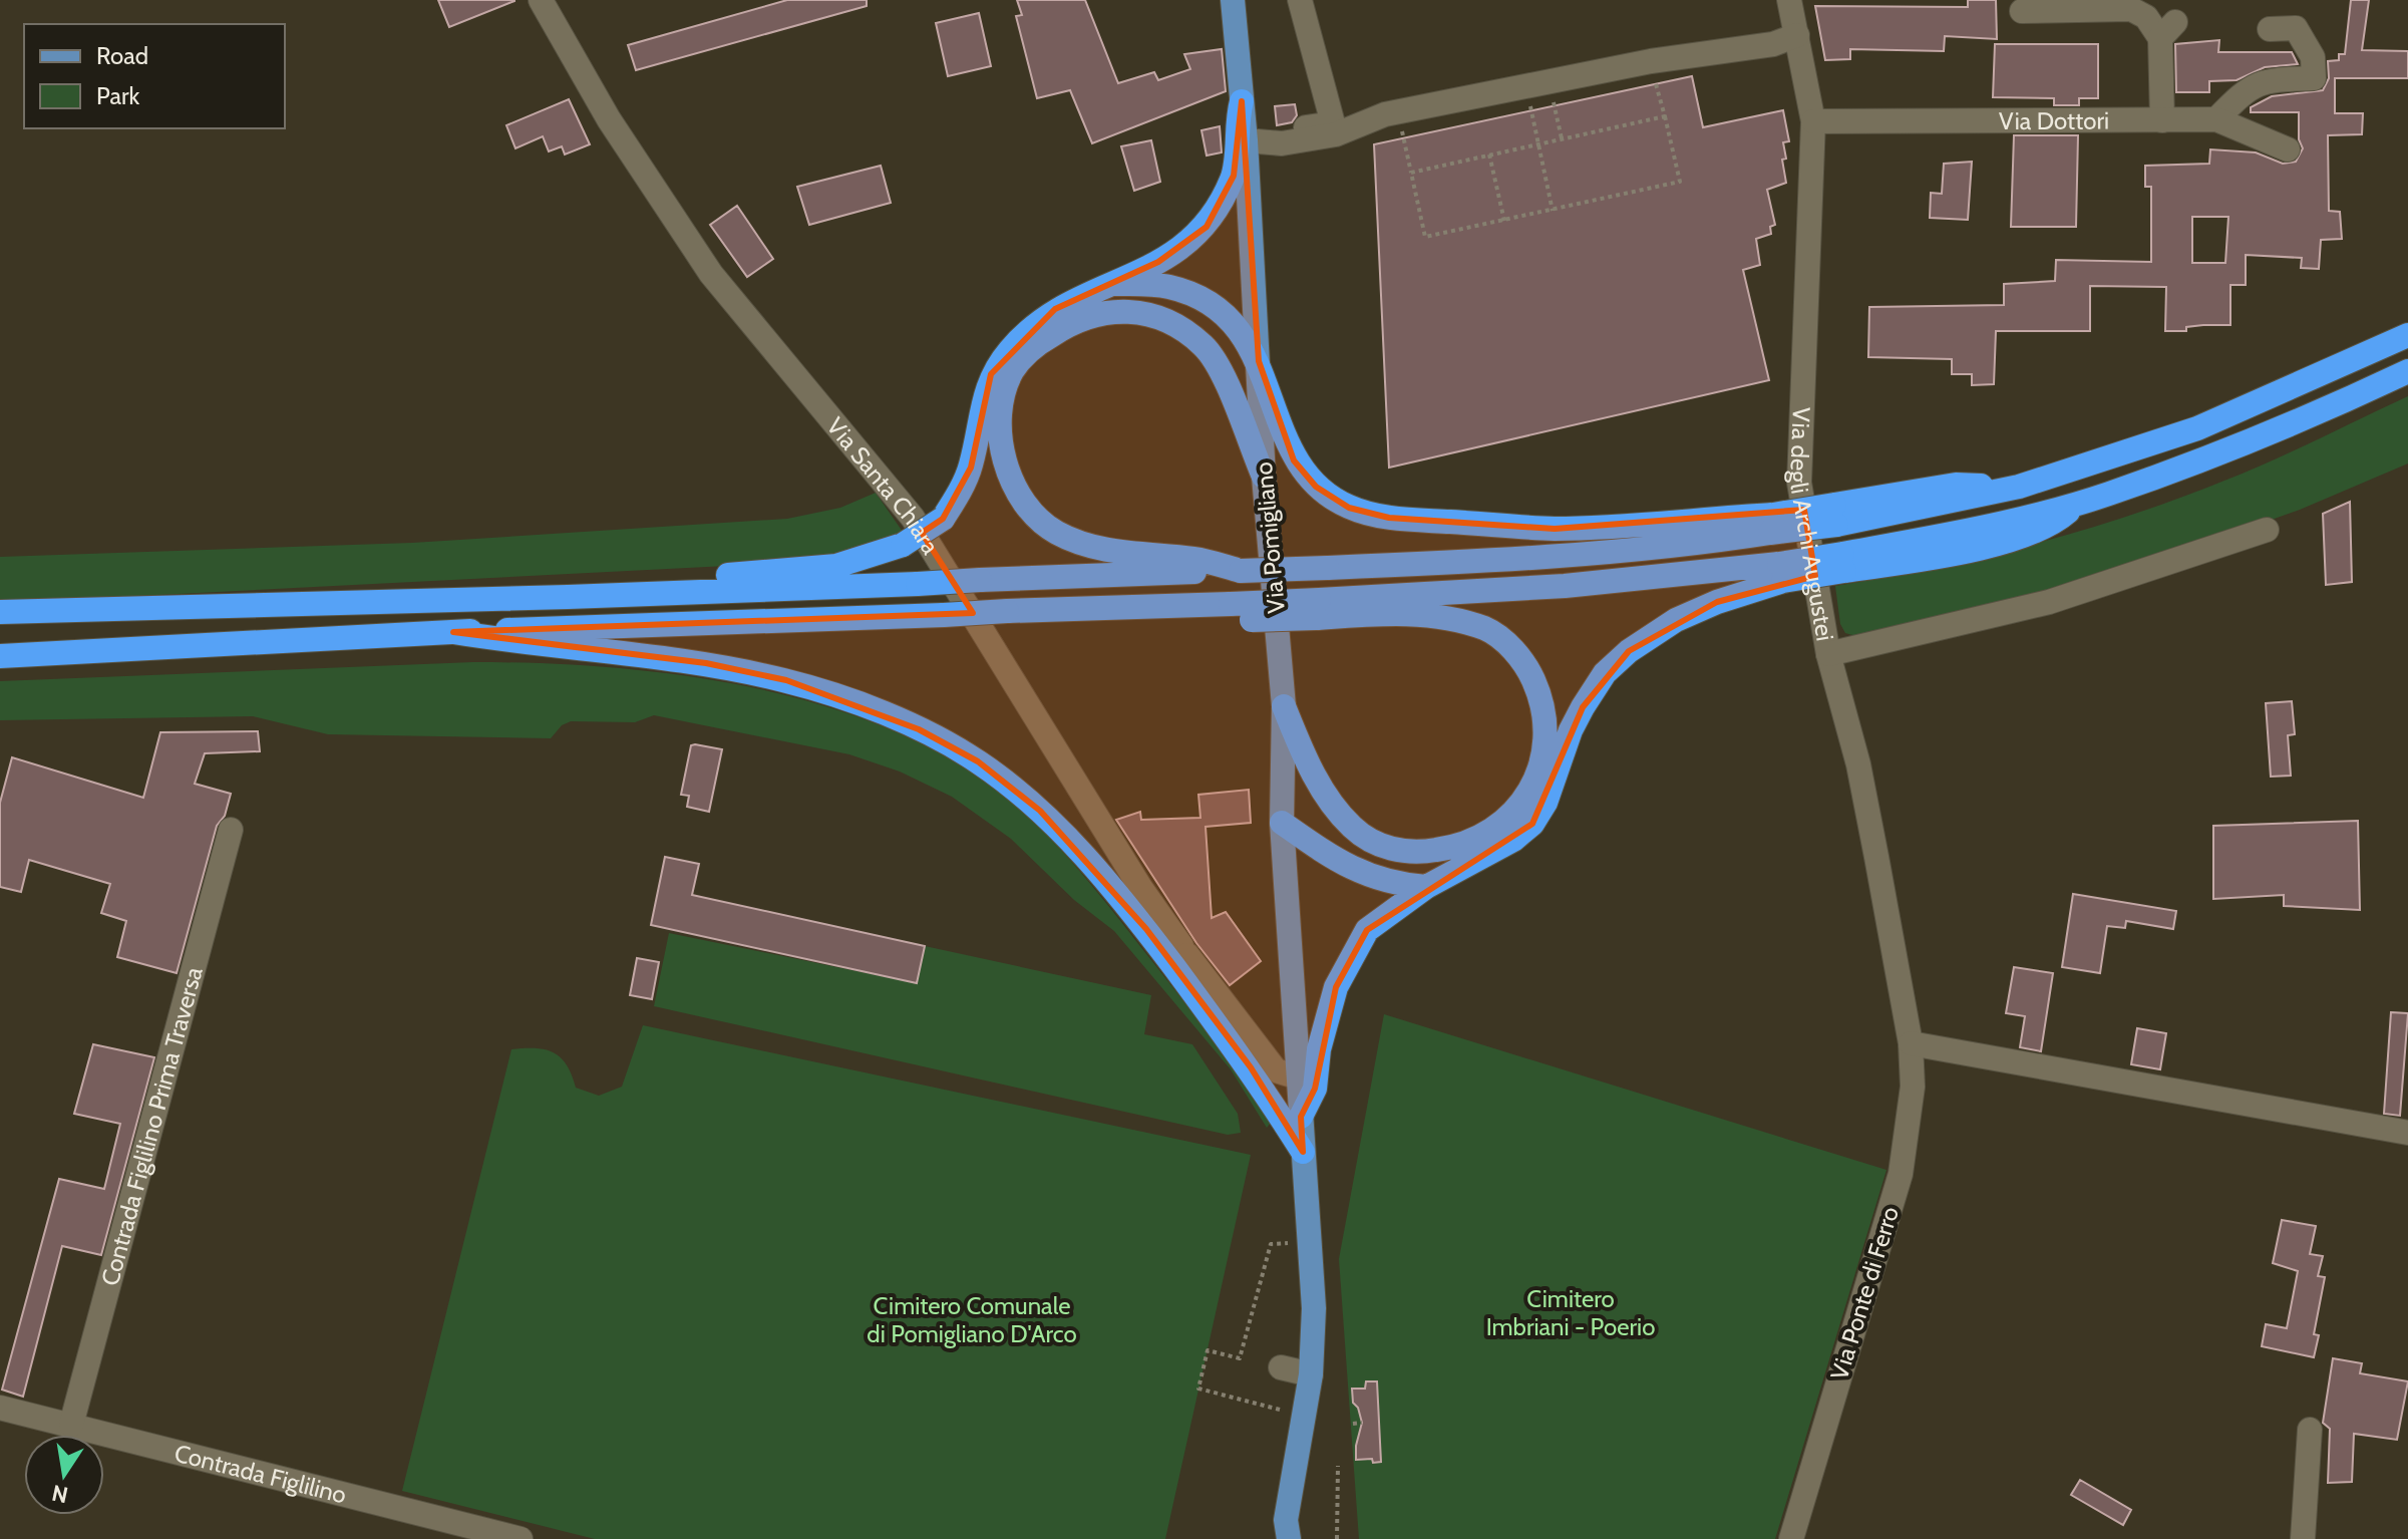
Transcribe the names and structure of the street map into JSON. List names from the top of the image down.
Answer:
{
  "streets": {
    "main road": ["Via Pomigliano"],
    "street": [
      "Via Dottori",
      "Via Santa Chiara",
      "Via degli Archi Augustei",
      "Contrada Figlilino Prima Traversa",
      "Via Ponte di Ferro",
      "Contrada Figlilino"
    ]
  },
  "crossings": [
    ["Via Dottori", "Via degli Archi Augustei"],
    ["Via degli Archi Augustei", "Via Ponte di Ferro"],
    ["Contrada Figlilino Prima Traversa", "Contrada Figlilino"]
  ],
  "parks": ["Cimitero Imbriani - Poerio", "Cimitero Comunale di Pomigliano D'Arco"],
  "legend": ["Road", "Park"],
  "north": "bottom"
}
